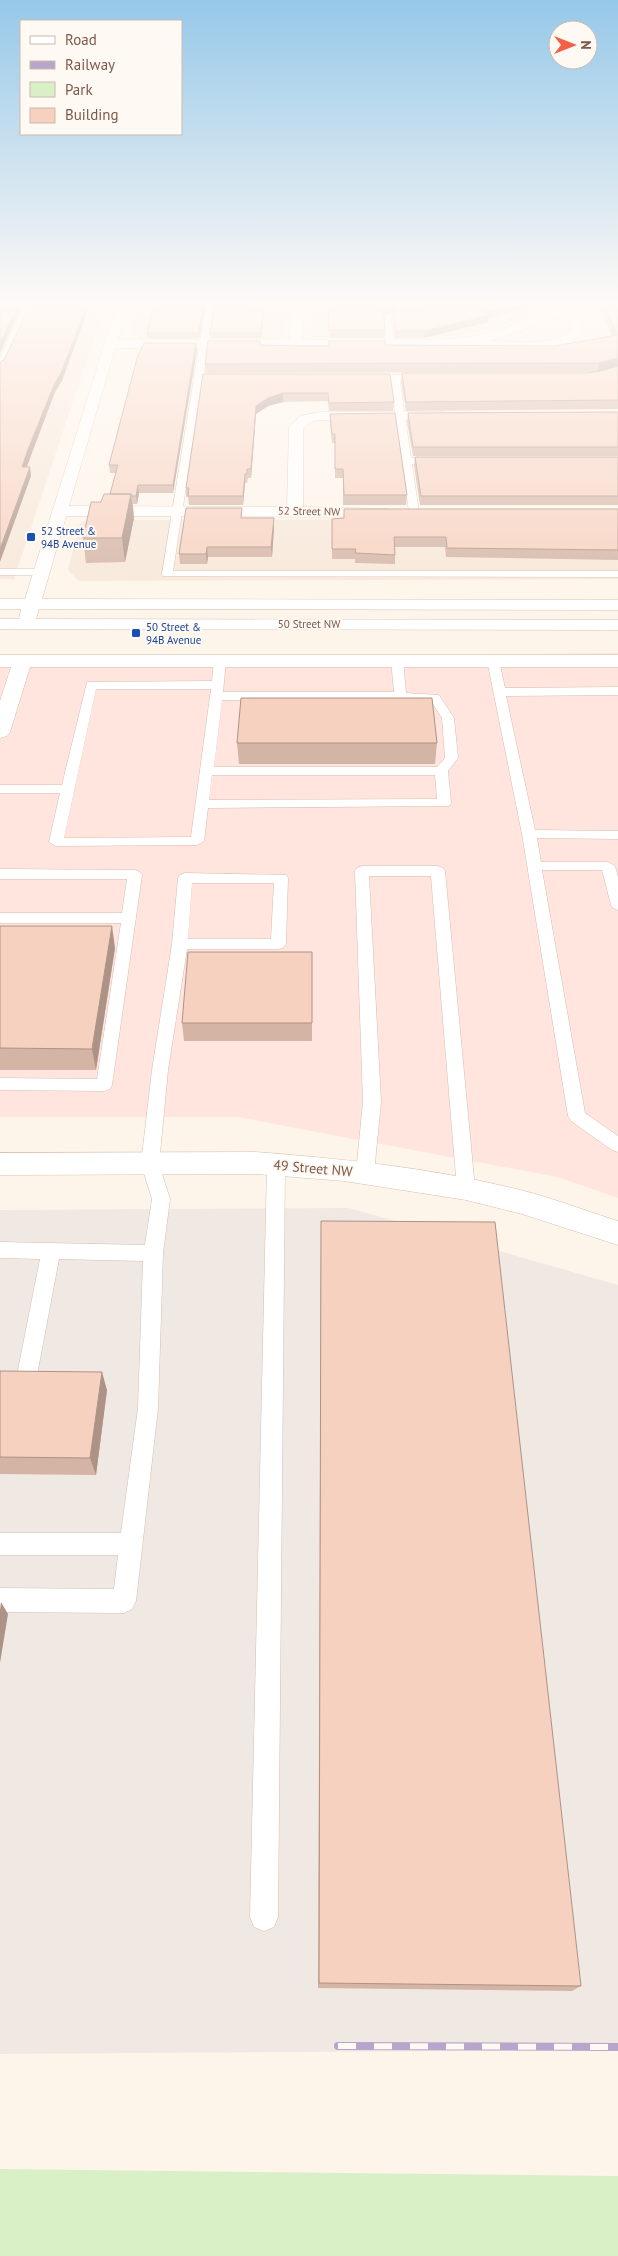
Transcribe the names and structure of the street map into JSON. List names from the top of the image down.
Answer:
{
  "streets": {
    "street": ["52 Street NW", "50 Street NW", "49 Street NW"]
  },
  "places": {
    "transit": ["52 Street & 94B Avenue", "50 Street & 94B Avenue"]
  },
  "legend": [
    "Road",
    "Railway",
    "Park",
    "Building"
  ],
  "north": "right"
}
